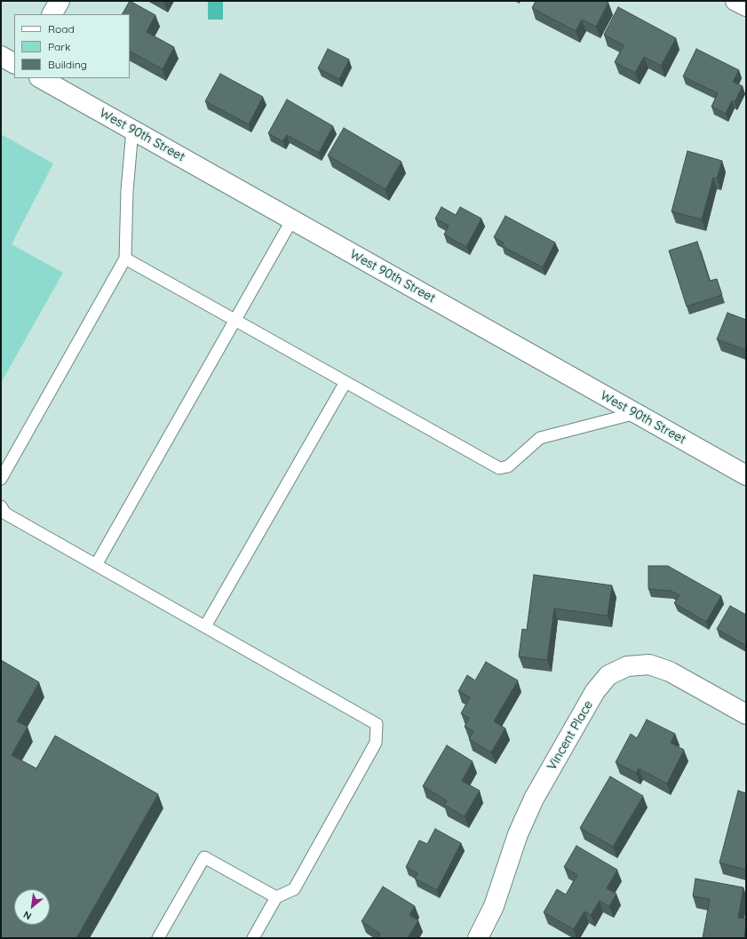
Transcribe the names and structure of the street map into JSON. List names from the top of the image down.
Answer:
{
  "streets": {
    "street": ["West 90th Street", "Vincent Place"]
  },
  "legend": ["Road", "Park", "Building"],
  "north": "bottom left"
}
